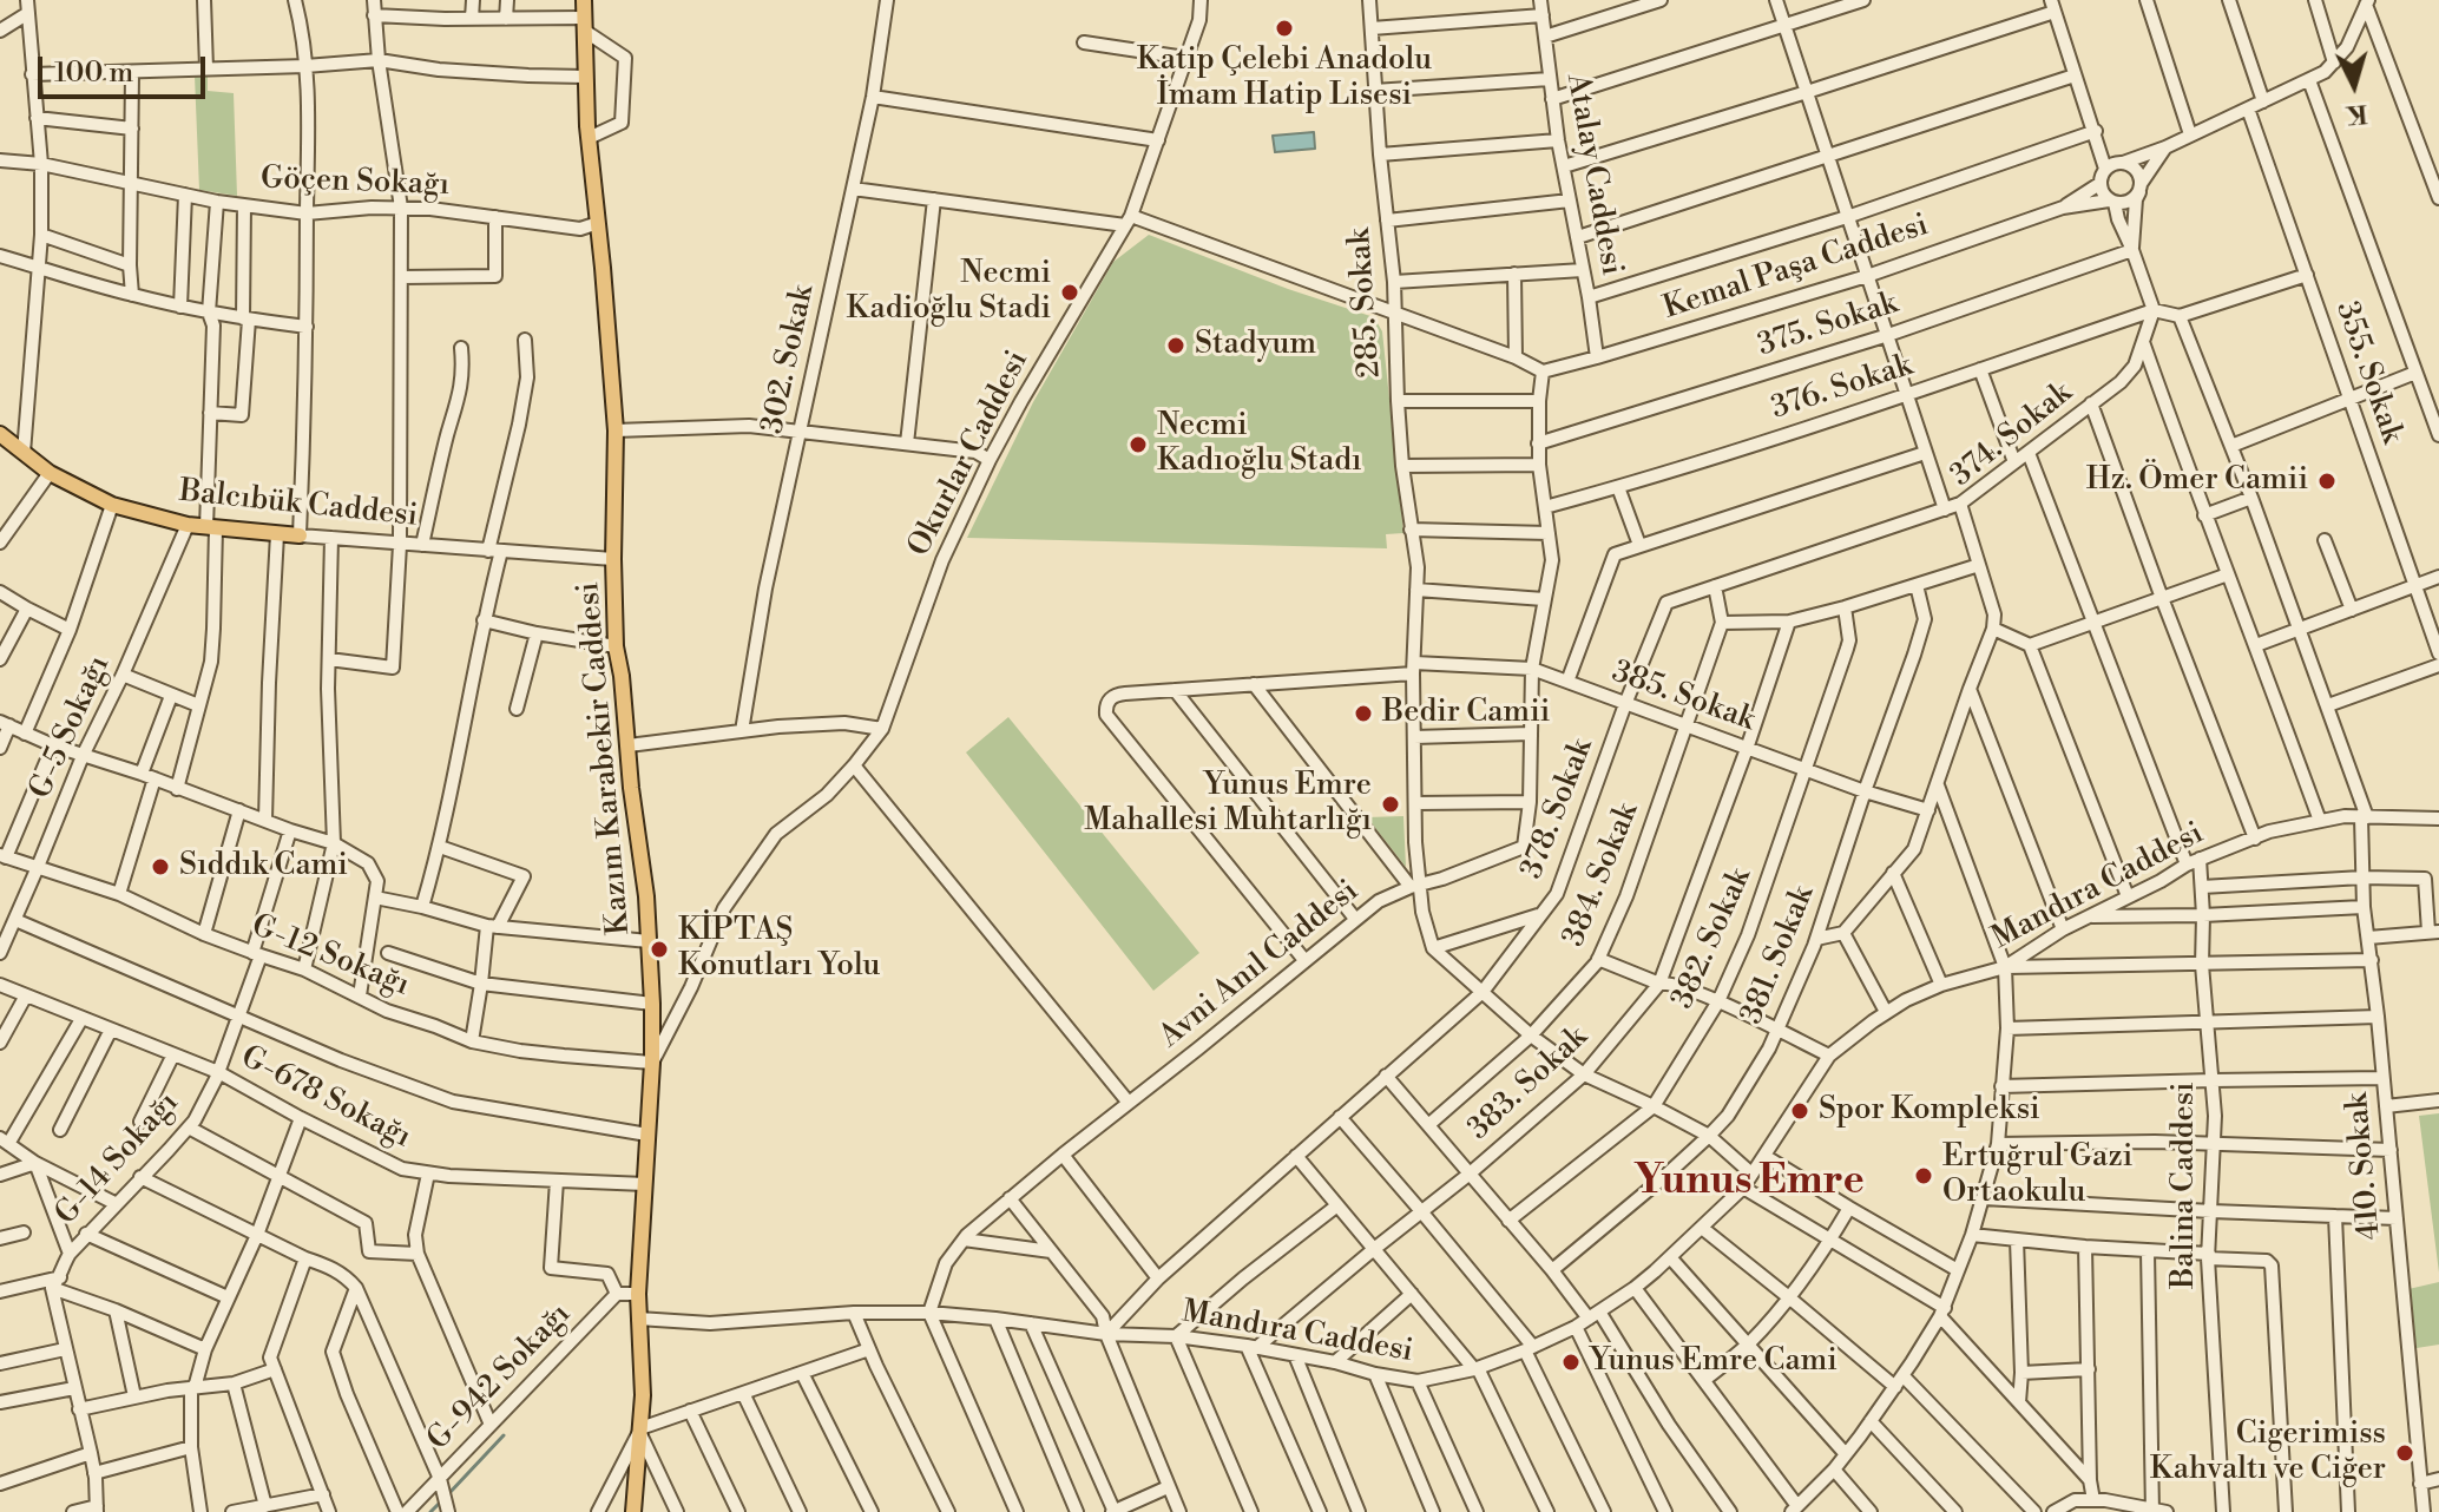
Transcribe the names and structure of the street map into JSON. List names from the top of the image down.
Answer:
{
  "streets": {
    "main road": ["Balcıbük Caddesi", "Kazım Karabekir Caddesi"],
    "street": [
      "Atalay Caddesi",
      "Göçen Sokağı",
      "Kemal Paşa Caddesi",
      "285. Sokak",
      "375. Sokak",
      "302. Sokak",
      "355. Sokak",
      "376. Sokak",
      "374. Sokak",
      "Okurlar Caddesi",
      "385. Sokak",
      "G-5 Sokağı",
      "378. Sokak",
      "384. Sokak",
      "Mandıra Caddesi",
      "382. Sokak",
      "381. Sokak",
      "G-12 Sokağı",
      "Avni Anıl Caddesi",
      "383. Sokak",
      "G-678 Sokağı",
      "G-14 Sokağı",
      "410. Sokak",
      "Balina Caddesi",
      "G-942 Sokağı"
    ]
  },
  "crossings": [
    ["Atalay Caddesi", "Kemal Paşa Caddesi"],
    ["Göçen Sokağı", "Kazım Karabekir Caddesi"],
    ["Kemal Paşa Caddesi", "Avni Anıl Caddesi"],
    ["285. Sokak", "385. Sokak"],
    ["285. Sokak", "Avni Anıl Caddesi"],
    ["375. Sokak", "Avni Anıl Caddesi"],
    ["376. Sokak", "374. Sokak"],
    ["376. Sokak", "Avni Anıl Caddesi"],
    ["374. Sokak", "378. Sokak"],
    ["Okurlar Caddesi", "Kazım Karabekir Caddesi"],
    ["Okurlar Caddesi", "G-12 Sokağı"],
    ["Balcıbük Caddesi", "G-5 Sokağı"],
    ["Balcıbük Caddesi", "Kazım Karabekir Caddesi"],
    ["385. Sokak", "378. Sokak"],
    ["385. Sokak", "384. Sokak"],
    ["385. Sokak", "382. Sokak"],
    ["385. Sokak", "381. Sokak"],
    ["385. Sokak", "Avni Anıl Caddesi"],
    ["385. Sokak", "383. Sokak"],
    ["G-5 Sokağı", "G-12 Sokağı"],
    ["Kazım Karabekir Caddesi", "Mandıra Caddesi"],
    ["Kazım Karabekir Caddesi", "G-12 Sokağı"],
    ["Kazım Karabekir Caddesi", "G-678 Sokağı"],
    ["378. Sokak", "384. Sokak"],
    ["378. Sokak", "Mandıra Caddesi"],
    ["Mandıra Caddesi", "Avni Anıl Caddesi"],
    ["Mandıra Caddesi", "383. Sokak"],
    ["Mandıra Caddesi", "410. Sokak"],
    ["Mandıra Caddesi", "Balina Caddesi"],
    ["G-12 Sokağı", "G-14 Sokağı"],
    ["G-678 Sokağı", "G-14 Sokağı"]
  ],
  "districts": ["Yunus Emre"],
  "places": [
    "Katip Çelebi Anadolu İmam Hatip Lisesi",
    "Necmi Kadioğlu Stadi",
    "Stadyum",
    "Necmi Kadıoğlu Stadı",
    "Hz. Ömer Camii",
    "Bedir Camii",
    "Yunus Emre Mahallesi Muhtarlığı",
    "Sıddık Cami",
    "KİPTAŞ Konutları Yolu",
    "Spor Kompleksi",
    "Ertuğrul Gazi Ortaokulu",
    "Yunus Emre Cami",
    "Cigerimiss Kahvaltı ve Ciğer"
  ],
  "scale_bar": "100 m",
  "north": "bottom"
}
